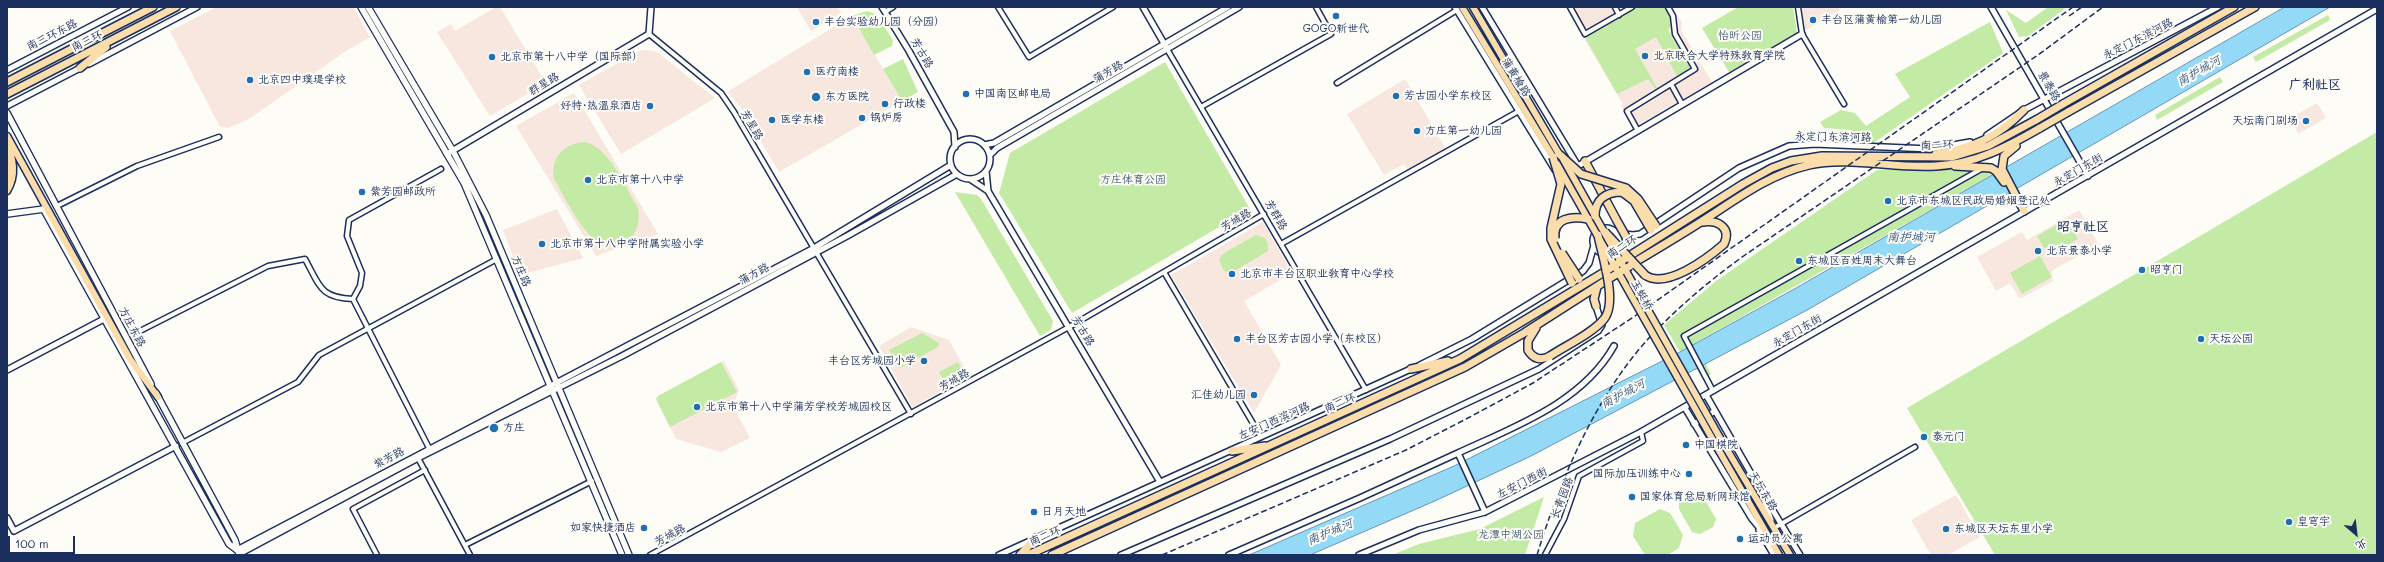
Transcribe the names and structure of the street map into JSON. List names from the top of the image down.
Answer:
{
  "streets": {
    "highway": ["南三环", "南二环"],
    "main road": [
      "蒲黄榆路",
      "方庄路",
      "玉蜓桥",
      "方庄东路",
      "天坛东路"
    ],
    "street": [
      "南三环东路",
      "永定门东滨河路",
      "芳古路",
      "蒲芳路",
      "群星路",
      "景泰路",
      "芳星路",
      "永定门东街",
      "芳群路",
      "芳城路",
      "蒲方路",
      "左安门西滨河路",
      "紫芳路",
      "左安门西街",
      "长青园路"
    ]
  },
  "crossings": [
    ["永定门东滨河路", "景泰路"],
    ["芳古路", "芳城路"],
    ["芳古路", "左安门西滨河路"],
    ["蒲芳路", "芳群路"],
    ["蒲芳路", "蒲方路"],
    ["蒲黄榆路", "玉蜓桥"],
    ["群星路", "芳星路"],
    ["群星路", "方庄路"],
    ["景泰路", "永定门东街"],
    ["芳星路", "芳城路"],
    ["芳星路", "蒲方路"],
    ["永定门东街", "左安门西街"],
    ["芳群路", "芳城路"],
    ["芳群路", "左安门西滨河路"],
    ["方庄路", "蒲方路"],
    ["方庄路", "紫芳路"],
    ["蒲方路", "紫芳路"],
    ["玉蜓桥", "天坛东路"],
    ["方庄东路", "紫芳路"],
    ["左安门西街", "长青园路"]
  ],
  "districts": ["广利社区", "昭亨社区"],
  "water": ["南护城河"],
  "parks": ["怡昕公园", "方庄体育公园", "龙潭中湖公园"],
  "places": [
    "GOGO新世代",
    "丰台区蒲黄榆第一幼儿园",
    "丰台实验幼儿园（分园）",
    "北京联合大学特殊教育学院",
    "北京市第十八中学（国际部）",
    "医疗南楼",
    "北京四中璞瑅学校",
    "中国南区邮电局",
    "芳古园小学东校区",
    "东方医院",
    "行政楼",
    "好特·热温泉酒店",
    "锅炉房",
    "医学东楼",
    "天坛南门剧场",
    "方庄第一幼儿园",
    "北京市第十八中学",
    "紫芳园邮政所",
    "北京市东城区民政局婚姻登记处",
    "北京市第十八中学附属实验小学",
    "北京景泰小学",
    "东城区百姓周末大舞台",
    "昭亨门",
    "北京市丰台区职业教育中心学校",
    "丰台区芳古园小学（东校区）",
    "天坛公园",
    "丰台区芳城园小学",
    "汇佳幼儿园",
    "北京市第十八中学蒲芳学校芳城园校区",
    "方庄",
    "泰元门",
    "中国棋院",
    "国际加压训练中心",
    "国家体育总局新网球馆",
    "日月天地",
    "皇穹宇",
    "如家快捷酒店",
    "东城区天坛东里小学",
    "运动员公寓"
  ],
  "scale_bar": "100 m",
  "north": "bottom right"
}
